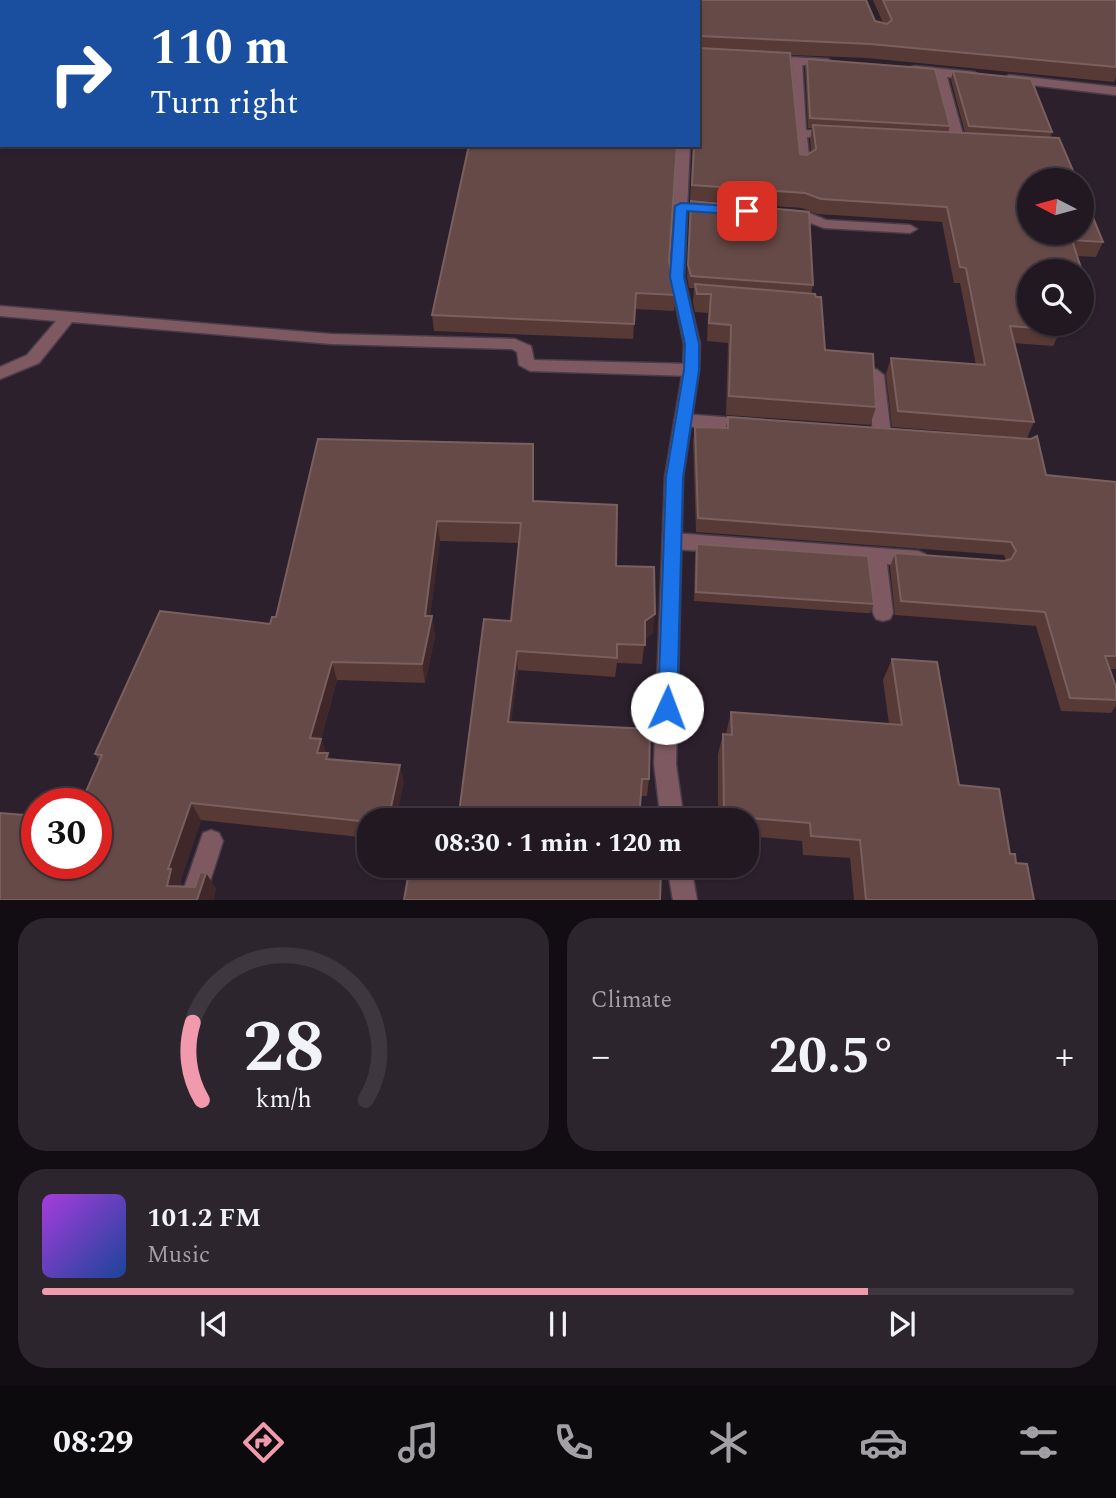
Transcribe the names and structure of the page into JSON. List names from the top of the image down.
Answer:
{
  "north": "left",
  "page": {
    "turn": ["110 m", "Turn right"],
    "limit": "30",
    "trip": "08:30 · 1 min · 120 m",
    "tile": "Climate",
    "heat": ["−", "20.5°", "+"],
    "song": ["101.2 FM", "Music"],
    "tabs": "08:29",
    "gauge": ["28", "km/h"]
  }
}
